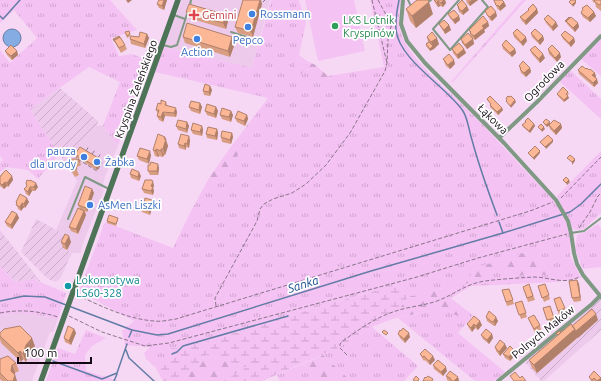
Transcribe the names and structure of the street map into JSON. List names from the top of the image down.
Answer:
{
  "streets": {
    "main road": ["Kryspina Żeleńskiego"],
    "street": ["Ogrodowa", "Łąkowa", "Polnych Maków"]
  },
  "crossings": [
    ["Ogrodowa", "Łąkowa"],
    ["Łąkowa", "Polnych Maków"]
  ],
  "water": ["Sanka"],
  "places": {
    "other": [
      "Rossmann",
      "LKS Lotnik Kryspinów",
      "Pepco",
      "Action",
      "pauza dla urody",
      "Żabka",
      "AsMen Liszki",
      "Lokomotywa LS60-328"
    ],
    "health": ["Gemini"]
  },
  "scale_bar": "100 m"
}
